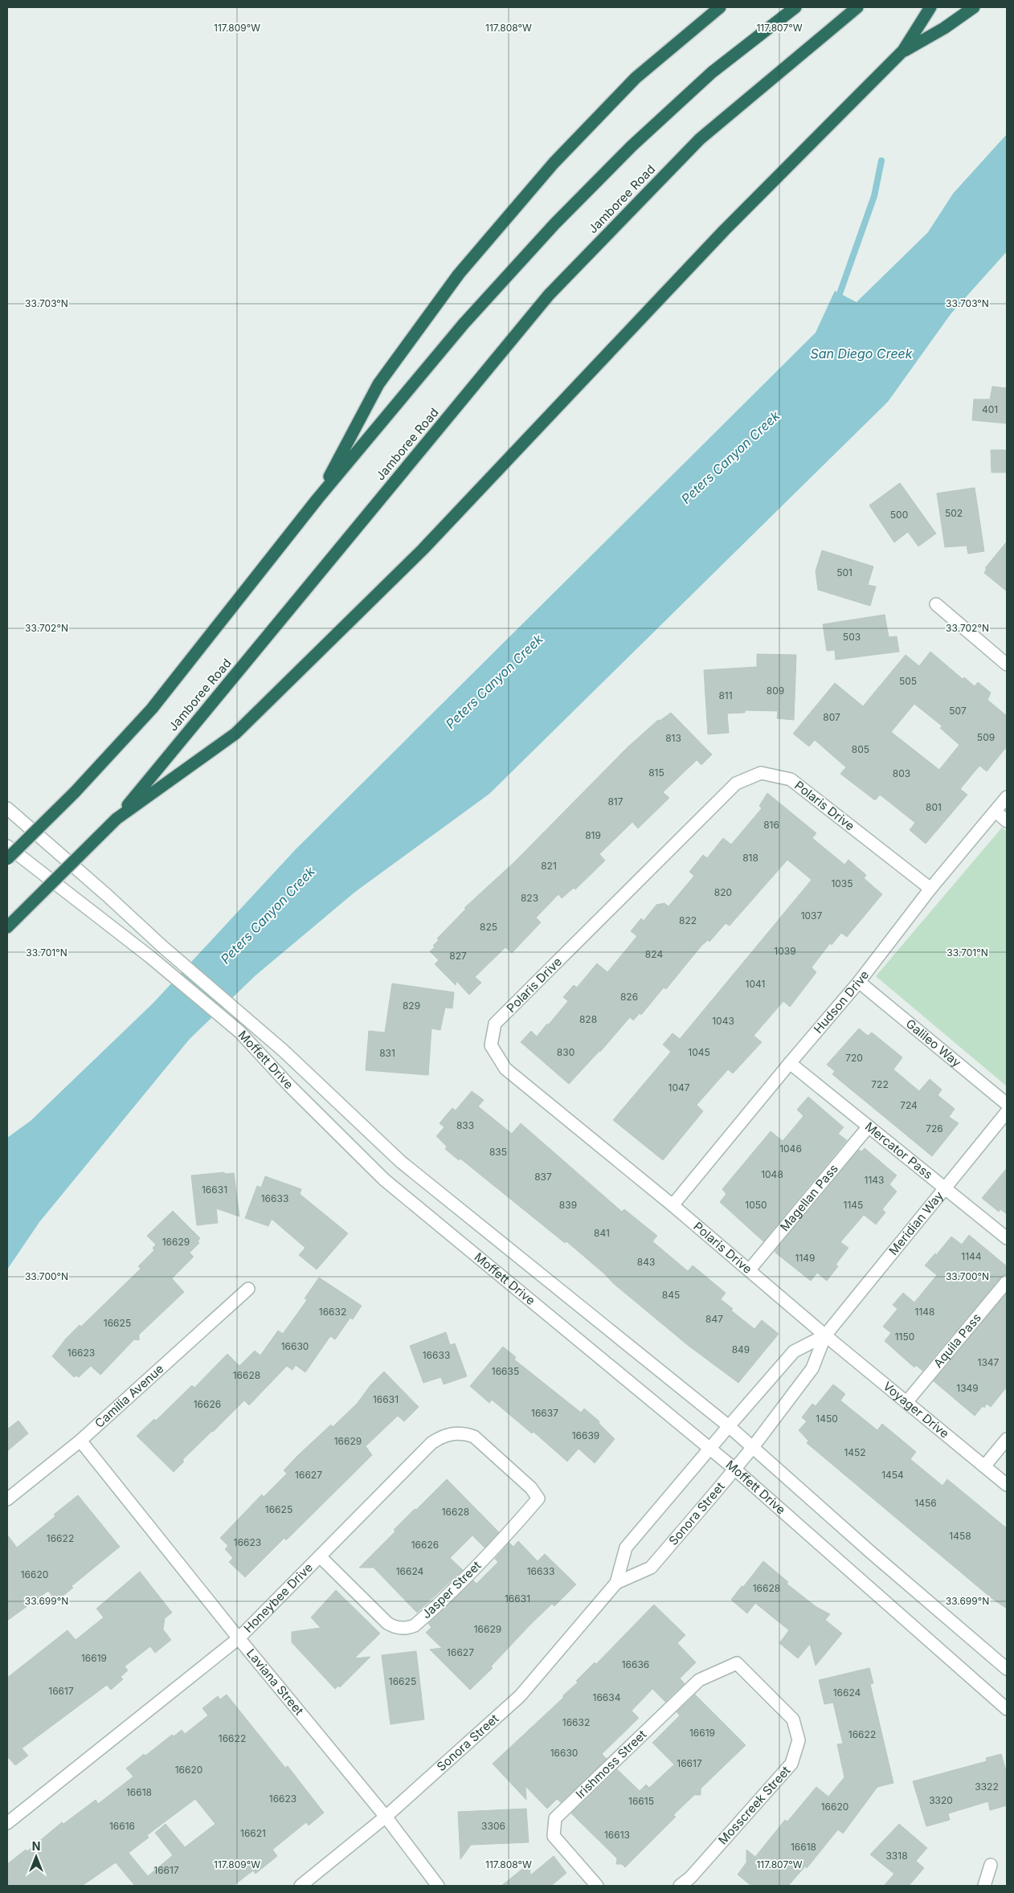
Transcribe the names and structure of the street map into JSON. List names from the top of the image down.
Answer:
{
  "streets": {
    "highway": ["Jamboree Road"],
    "street": [
      "Polaris Drive",
      "Hudson Drive",
      "Galileo Way",
      "Moffett Drive",
      "Mercator Pass",
      "Magellan Pass",
      "Meridian Way",
      "Aquila Pass",
      "Camilia Avenue",
      "Voyager Drive",
      "Sonora Street",
      "Jasper Street",
      "Honeybee Drive",
      "Laviana Street",
      "Irishmoss Street",
      "Mosscreek Street"
    ]
  },
  "crossings": [
    ["Polaris Drive", "Hudson Drive"],
    ["Polaris Drive", "Magellan Pass"],
    ["Polaris Drive", "Meridian Way"],
    ["Polaris Drive", "Voyager Drive"],
    ["Hudson Drive", "Galileo Way"],
    ["Hudson Drive", "Mercator Pass"],
    ["Moffett Drive", "Meridian Way"],
    ["Moffett Drive", "Sonora Street"],
    ["Mercator Pass", "Magellan Pass"],
    ["Mercator Pass", "Meridian Way"],
    ["Meridian Way", "Voyager Drive"],
    ["Meridian Way", "Sonora Street"],
    ["Aquila Pass", "Voyager Drive"],
    ["Camilia Avenue", "Laviana Street"],
    ["Sonora Street", "Laviana Street"],
    ["Jasper Street", "Honeybee Drive"],
    ["Honeybee Drive", "Laviana Street"],
    ["Irishmoss Street", "Mosscreek Street"]
  ],
  "water": ["San Diego Creek", "Peters Canyon Creek"],
  "house_numbers": [
    "401",
    "502",
    "500",
    "501",
    "503",
    "505",
    "809",
    "811",
    "507",
    "807",
    "509",
    "813",
    "805",
    "815",
    "803",
    "817",
    "801",
    "816",
    "819",
    "818",
    "821",
    "1035",
    "820",
    "823",
    "1037",
    "822",
    "825",
    "1039",
    "824",
    "827",
    "1041",
    "826",
    "829",
    "828",
    "1043",
    "830",
    "1045",
    "831",
    "720",
    "722",
    "1047",
    "724",
    "833",
    "726",
    "1046",
    "835",
    "1048",
    "837",
    "1143",
    "16631",
    "16633",
    "839",
    "1050",
    "1145",
    "841",
    "16629",
    "1144",
    "1149",
    "843",
    "845",
    "16632",
    "1148",
    "847",
    "16625",
    "1150",
    "16630",
    "849",
    "16623",
    "16633",
    "1347",
    "16635",
    "16628",
    "1349",
    "16631",
    "16626",
    "16637",
    "1450",
    "16639",
    "16629",
    "1452",
    "16627",
    "1454",
    "1456",
    "16625",
    "16628",
    "1458",
    "16622",
    "16623",
    "16626",
    "16624",
    "16633",
    "16620",
    "16628",
    "16631",
    "16629",
    "16627",
    "16619",
    "16636",
    "16625",
    "16617",
    "16624",
    "16634",
    "16632",
    "16619",
    "16622",
    "16622",
    "16630",
    "16617",
    "16620",
    "3322",
    "16618",
    "16623",
    "3320",
    "16615",
    "16620",
    "16616",
    "3306",
    "16621",
    "16613",
    "16618",
    "3318",
    "16617"
  ],
  "north": "top",
  "coordinates": [
    "117.809°W",
    "117.808°W",
    "117.807°W",
    "33.703°N",
    "33.702°N",
    "33.701°N",
    "33.700°N",
    "33.699°N"
  ]
}
